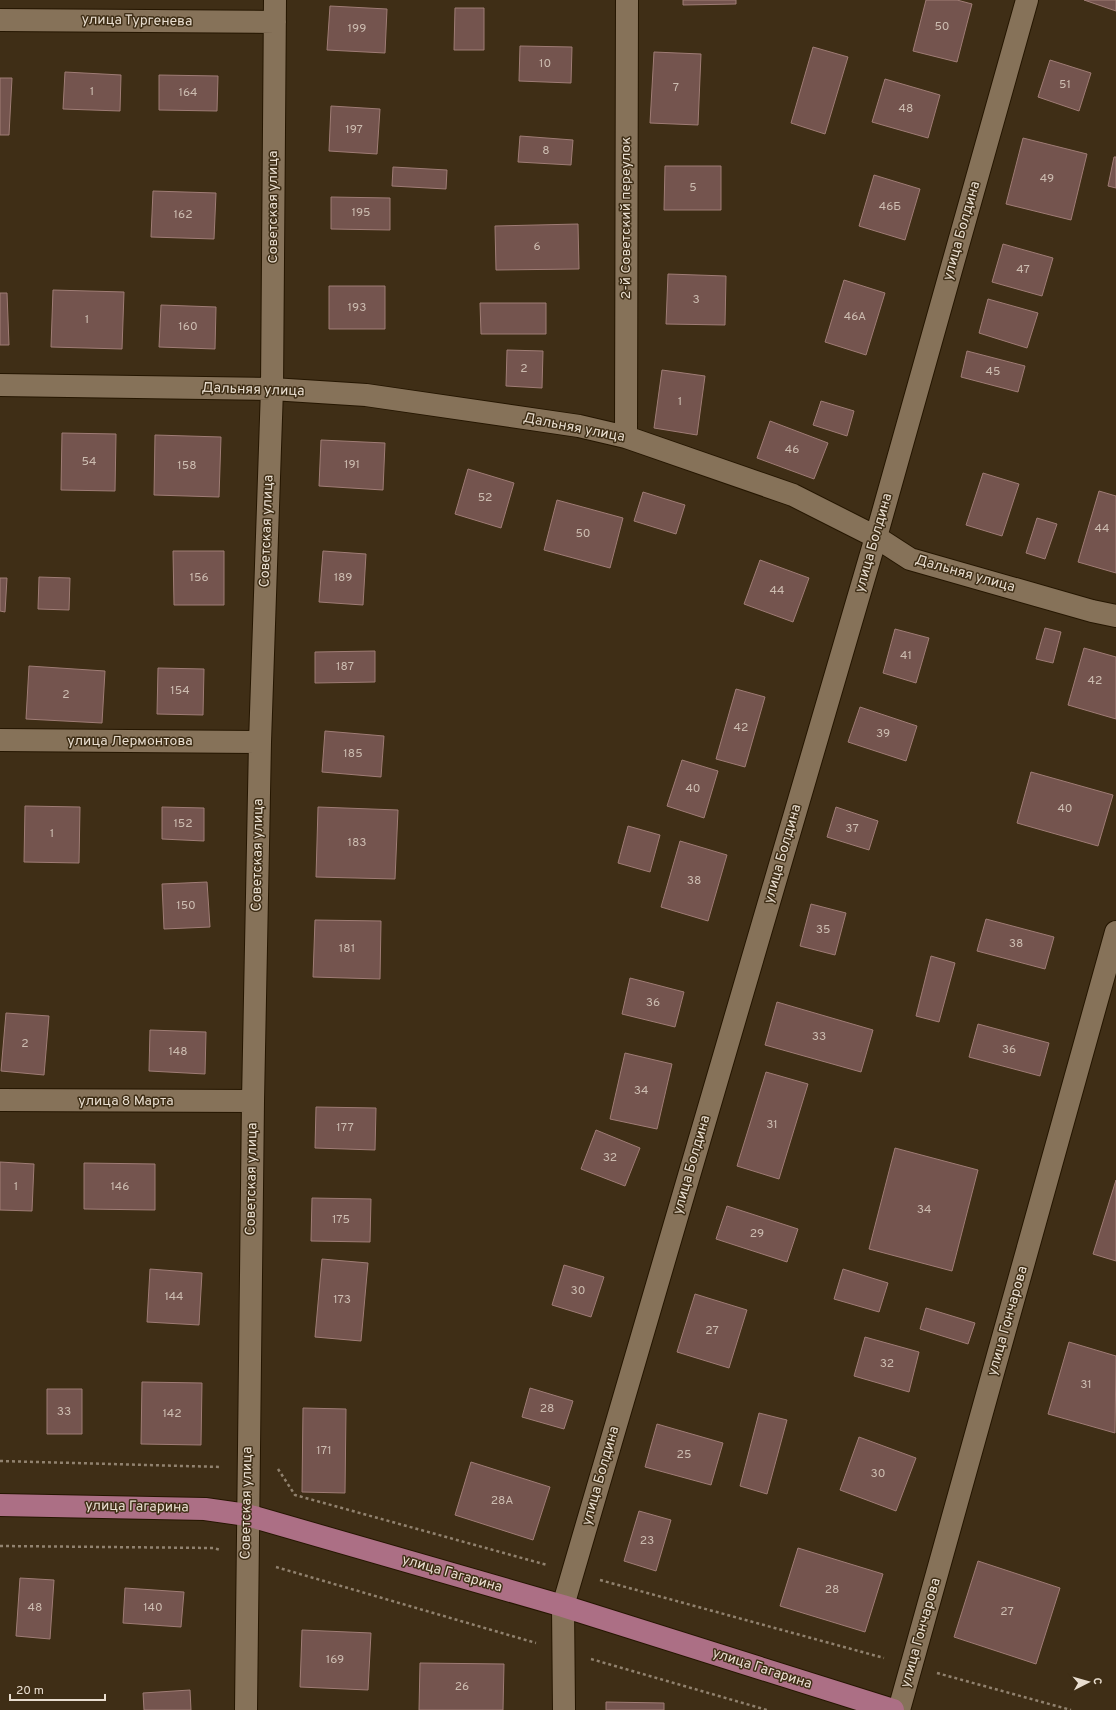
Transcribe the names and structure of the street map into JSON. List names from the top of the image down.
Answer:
{
  "streets": {
    "main road": ["улица Гагарина"],
    "street": [
      "улица Тургенева",
      "Советская улица",
      "2-й Советский переулок",
      "улица Болдина",
      "Дальняя улица",
      "улица Лермонтова",
      "улица 8 Марта",
      "улица Гончарова"
    ]
  },
  "crossings": [
    ["улица Тургенева", "Советская улица"],
    ["Советская улица", "Дальняя улица"],
    ["Советская улица", "улица Лермонтова"],
    ["Советская улица", "улица 8 Марта"],
    ["Советская улица", "улица Гагарина"],
    ["2-й Советский переулок", "Дальняя улица"],
    ["улица Болдина", "Дальняя улица"],
    ["улица Болдина", "улица Гагарина"]
  ],
  "house_numbers": [
    "50",
    "199",
    "10",
    "51",
    "7",
    "1",
    "164",
    "48",
    "197",
    "8",
    "49",
    "5",
    "46Б",
    "195",
    "162",
    "6",
    "47",
    "3",
    "193",
    "46А",
    "1",
    "160",
    "2",
    "45",
    "1",
    "46",
    "54",
    "191",
    "158",
    "52",
    "44",
    "50",
    "156",
    "189",
    "44",
    "41",
    "187",
    "42",
    "154",
    "2",
    "42",
    "39",
    "185",
    "40",
    "40",
    "152",
    "37",
    "1",
    "183",
    "38",
    "150",
    "35",
    "38",
    "181",
    "36",
    "33",
    "2",
    "36",
    "148",
    "34",
    "31",
    "177",
    "32",
    "1",
    "146",
    "34",
    "175",
    "29",
    "30",
    "144",
    "173",
    "27",
    "32",
    "31",
    "28",
    "33",
    "142",
    "171",
    "25",
    "30",
    "28А",
    "23",
    "28",
    "48",
    "140",
    "27",
    "169",
    "26"
  ],
  "scale_bar": "20 m",
  "north": "right"
}
